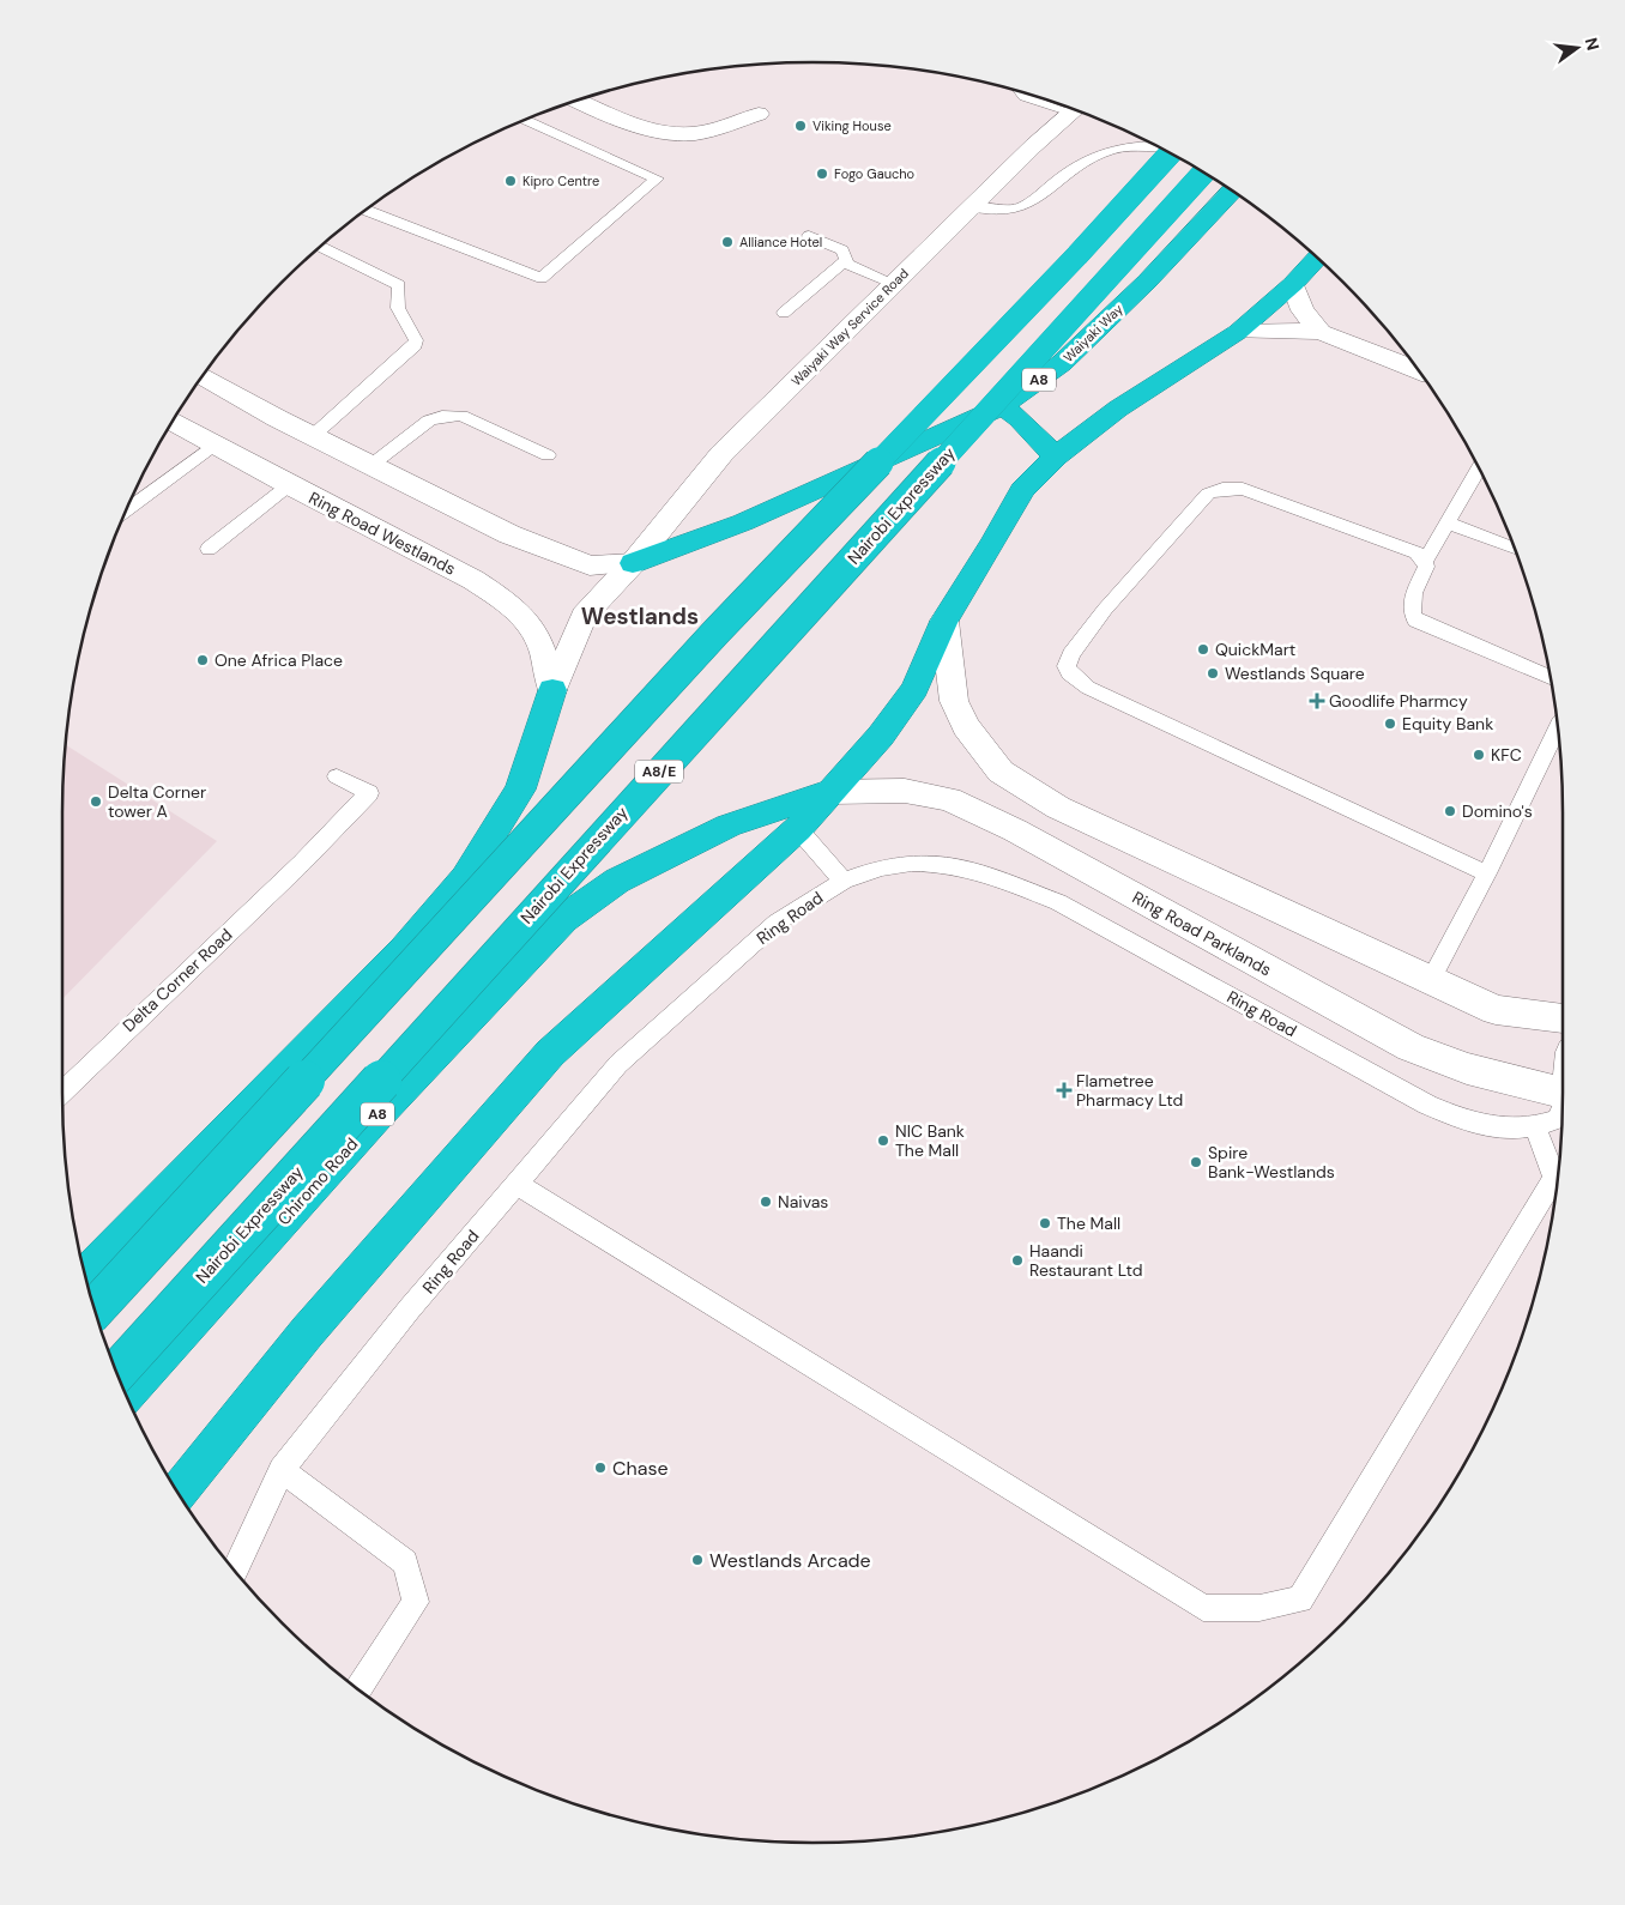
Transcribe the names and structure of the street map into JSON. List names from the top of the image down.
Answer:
{
  "streets": {
    "highway": [
      "Waiyaki Way",
      "A8",
      "Nairobi Expressway",
      "A8/E",
      "Chiromo Road"
    ],
    "street": ["Waiyaki Way Service Road", "Ring Road Westlands", "Ring Road Parklands"],
    "lane": ["Ring Road", "Delta Corner Road"]
  },
  "crossings": [
    ["Waiyaki Way Service Road", "Waiyaki Way"],
    ["Waiyaki Way Service Road", "A8"],
    ["Waiyaki Way", "A8"],
    ["A8", "Ring Road Westlands"],
    ["A8", "Ring Road Parklands"],
    ["A8", "Chiromo Road"],
    ["Ring Road Parklands", "Chiromo Road"]
  ],
  "districts": ["Westlands"],
  "places": {
    "other": [
      "Viking House",
      "Fogo Gaucho",
      "Kipro Centre",
      "Alliance Hotel",
      "QuickMart",
      "One Africa Place",
      "Westlands Square",
      "Equity Bank",
      "KFC",
      "Delta Corner tower A",
      "Domino's",
      "NIC Bank The Mall",
      "Spire Bank-Westlands",
      "Naivas",
      "The Mall",
      "Haandi Restaurant Ltd",
      "Chase",
      "Westlands Arcade"
    ],
    "health": ["Goodlife Pharmcy", "Flametree Pharmacy Ltd"]
  },
  "north": "right"
}
